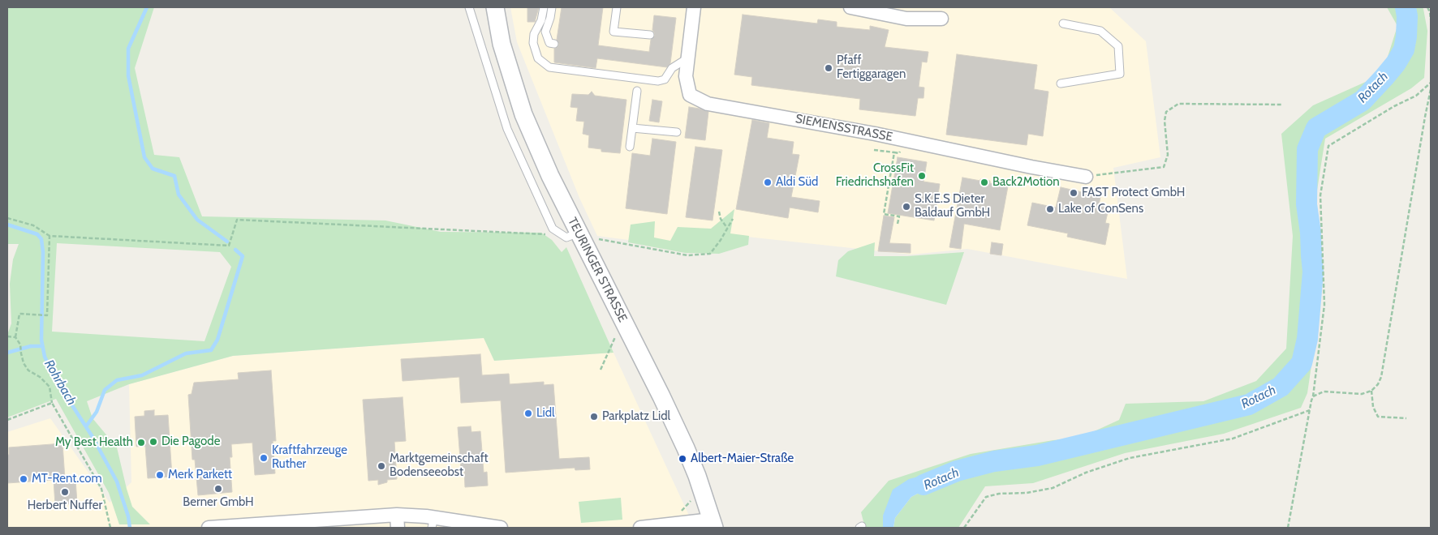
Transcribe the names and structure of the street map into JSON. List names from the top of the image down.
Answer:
{
  "streets": {
    "street": ["SIEMENSSTRASSE", "TEURINGER STRASSE"]
  },
  "water": ["Rotach", "Rohrbach"],
  "places": [
    "Pfaff Fertiggaragen",
    "CrossFit Friedrichshafen",
    "Aldi Süd",
    "Back2Motion",
    "FAST Protect GmbH",
    "S.K.E.S Dieter Baldauf GmbH",
    "Lake of ConSens",
    "Lidl",
    "Parkplatz Lidl",
    "Die Pagode",
    "My Best Health",
    "Kraftfahrzeuge Ruther",
    "Albert-Maier-Straße",
    "Marktgemeinschaft Bodenseeobst",
    "Merk Parkett",
    "MT-Rent.com",
    "Berner GmbH",
    "Herbert Nuffer"
  ]
}
